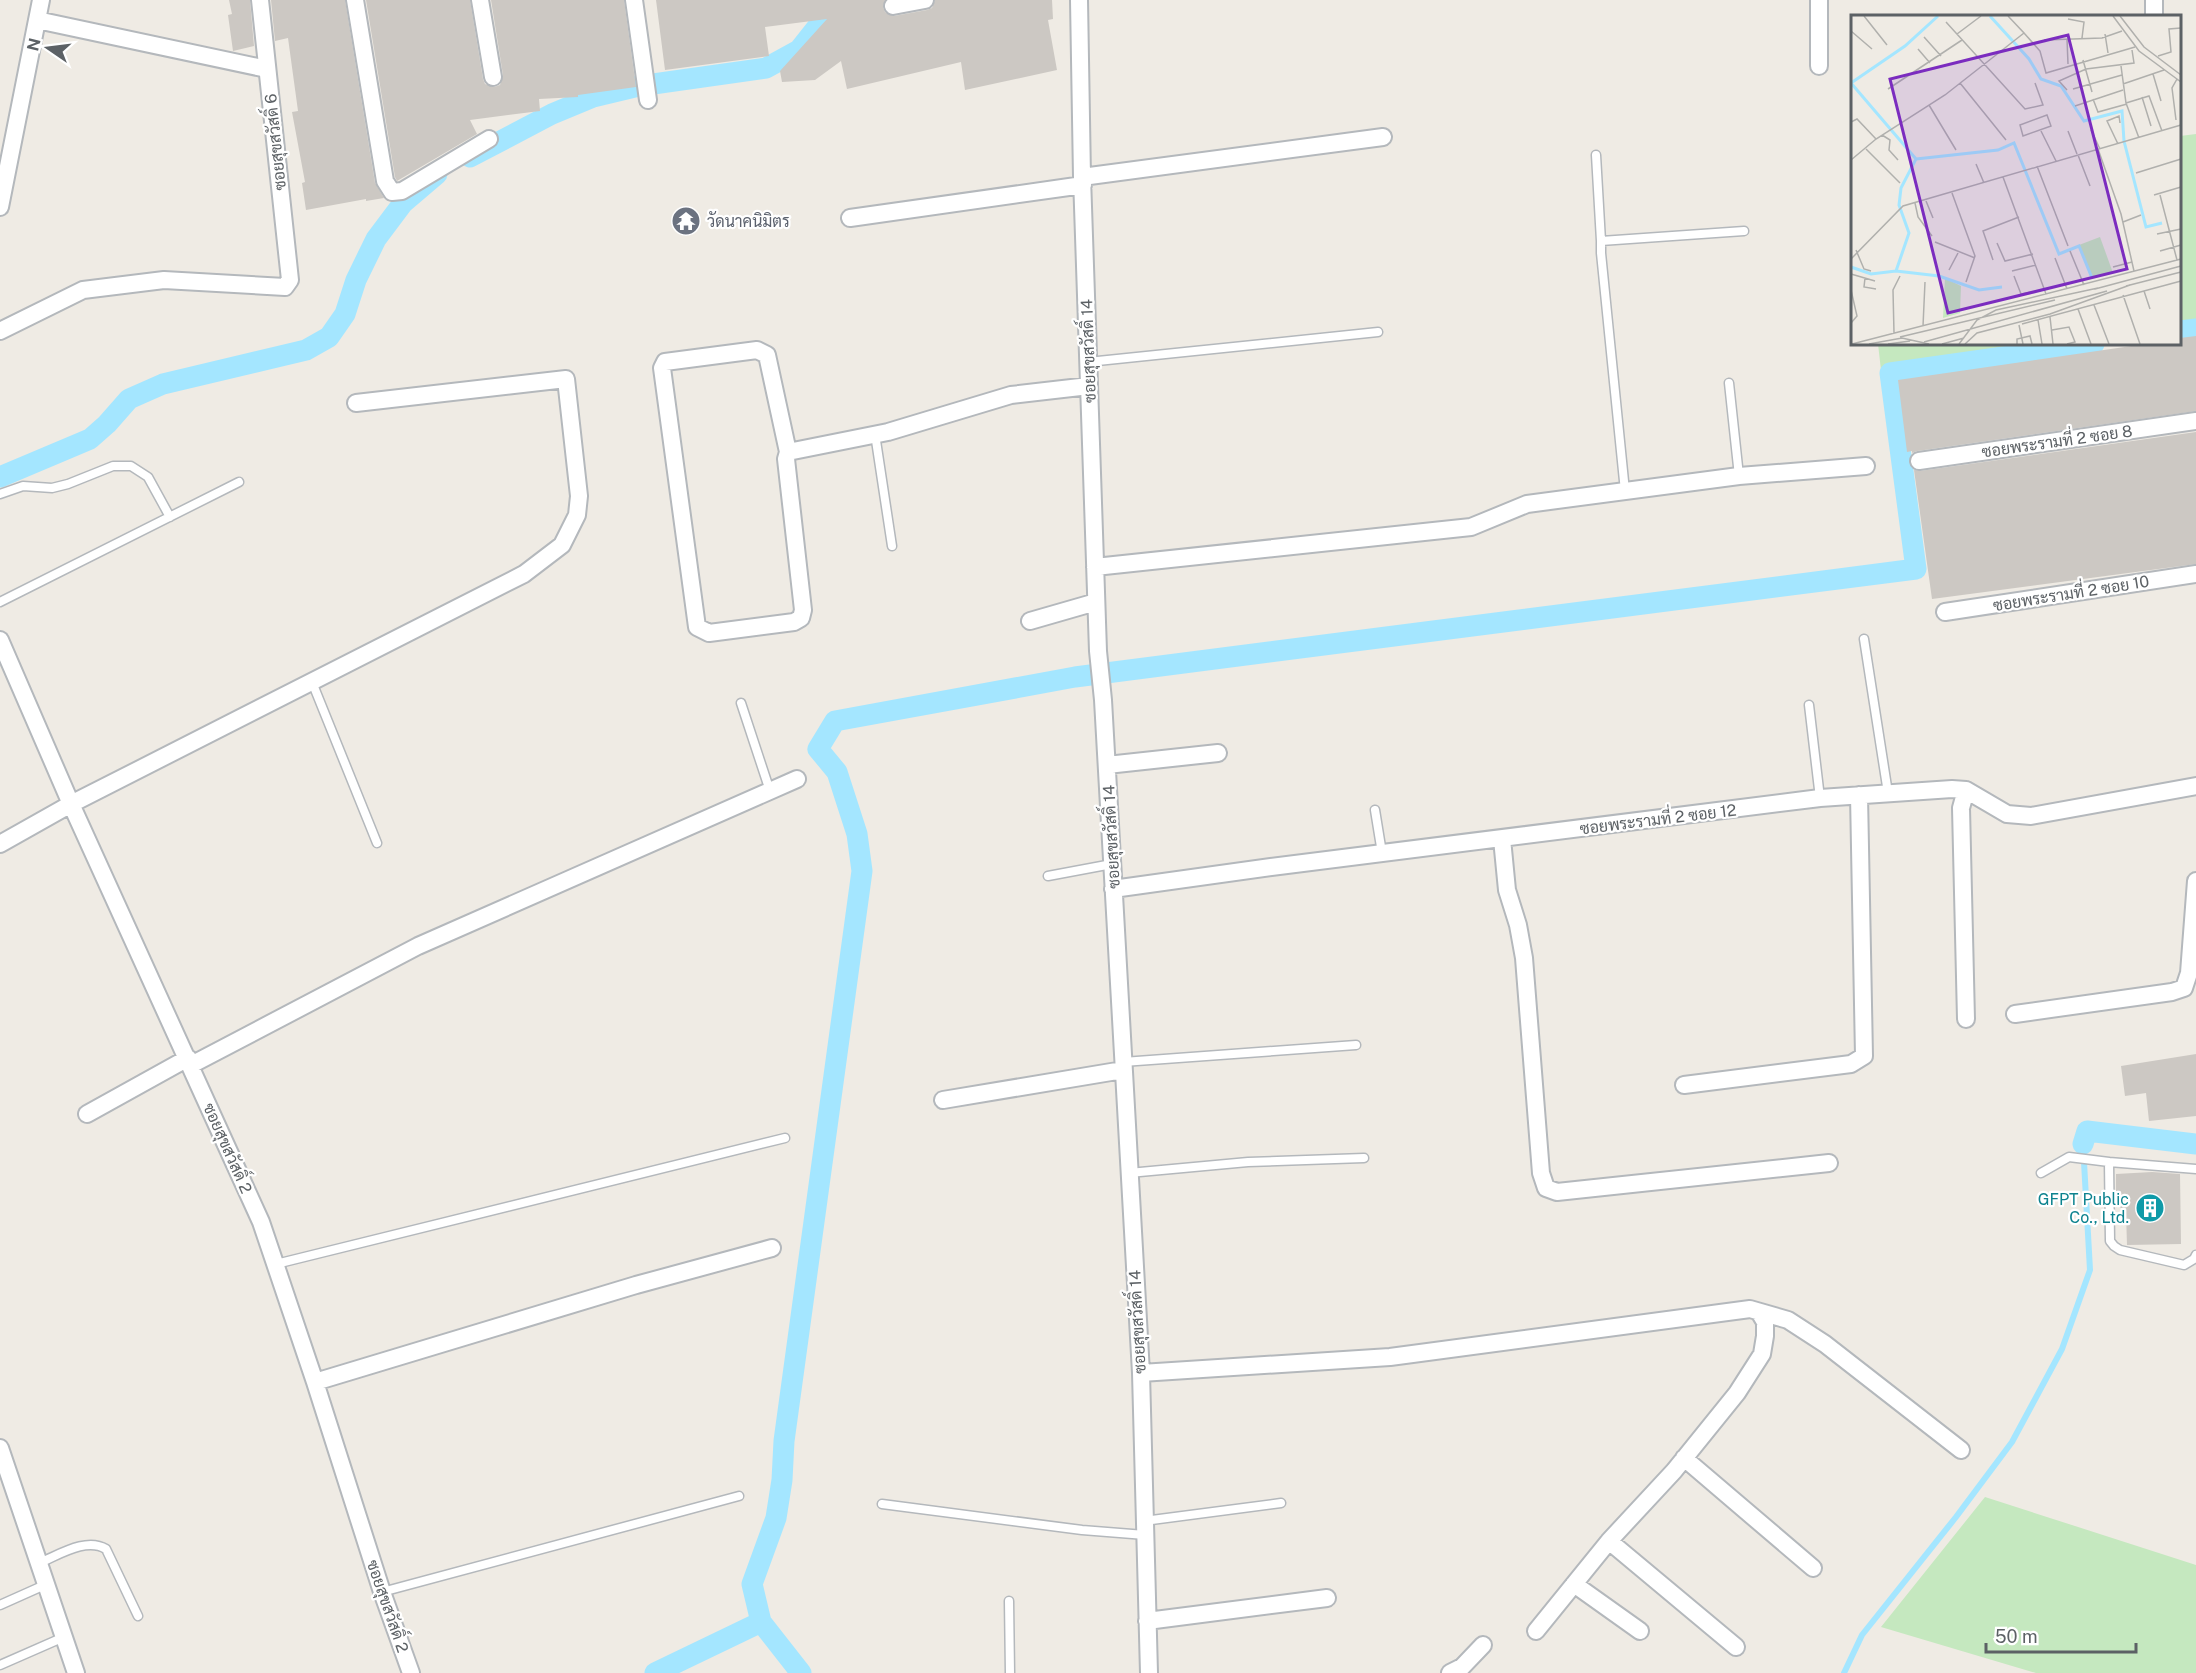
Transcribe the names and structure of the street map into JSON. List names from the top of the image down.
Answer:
{
  "streets": {
    "street": [
      "ซอยสุขสวัสดิ์ 6",
      "ซอยสุขสวัสดิ์ 14",
      "ซอยพระรามที่ 2 ซอย 8",
      "ซอยพระรามที่ 2 ซอย 10",
      "ซอยพระรามที่ 2 ซอย 12",
      "ซอยสุขสวัสดิ์ 2"
    ]
  },
  "crossings": [
    ["ซอยสุขสวัสดิ์ 14", "ซอยพระรามที่ 2 ซอย 12"]
  ],
  "places": {
    "temple": ["วัดนาคนิมิตร"],
    "building": ["GFPT Public Co., Ltd."]
  },
  "scale_bar": "50 m",
  "north": "left"
}
